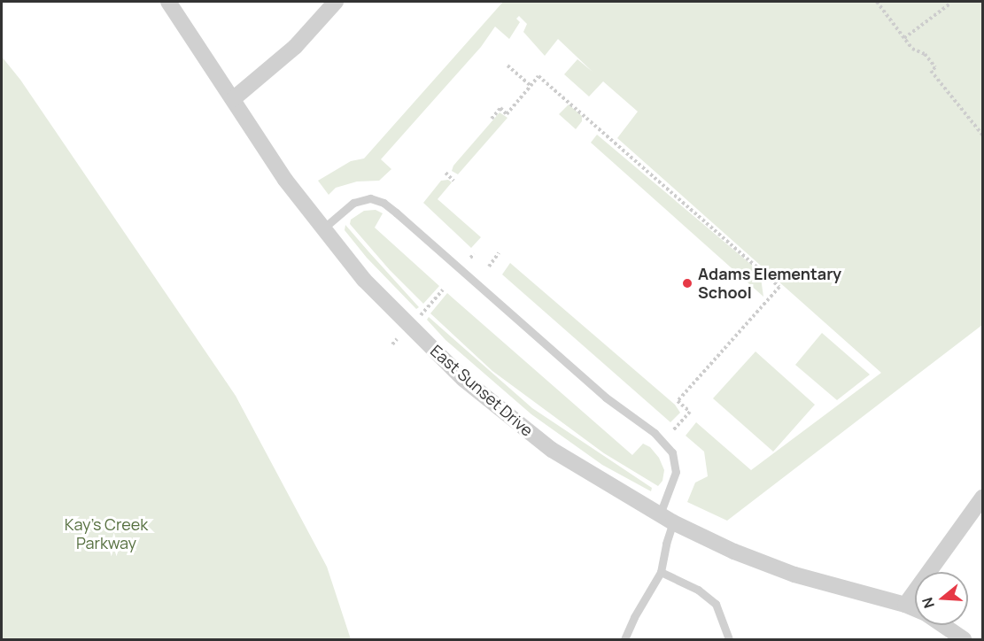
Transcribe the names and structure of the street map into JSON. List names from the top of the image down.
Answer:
{
  "streets": {
    "street": ["East Sunset Drive"]
  },
  "parks": ["Kay's Creek Parkway"],
  "places": ["Adams Elementary School"],
  "north": "left"
}
